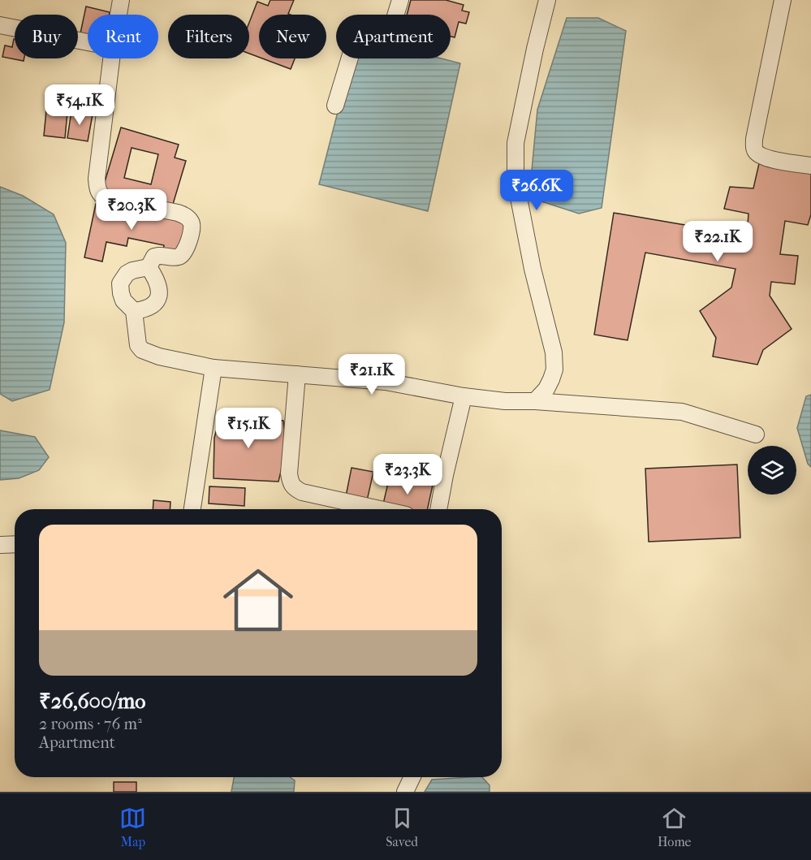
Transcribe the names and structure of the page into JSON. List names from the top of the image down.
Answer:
{
  "page": {
    "chip": [
      "Buy",
      "Rent",
      "Filters",
      "New",
      "Apartment"
    ],
    "price": [
      "₹54.1K",
      "₹26.6K",
      "₹20.3K",
      "₹22.1K",
      "₹21.1K",
      "₹15.1K",
      "₹23.3K"
    ],
    "list": [
      {
        "name": "₹26,600/mo",
        "note": "2 rooms · 76 m² · Apartment"
      }
    ],
    "tabs": ["Map", "Saved", "Home"]
  }
}
